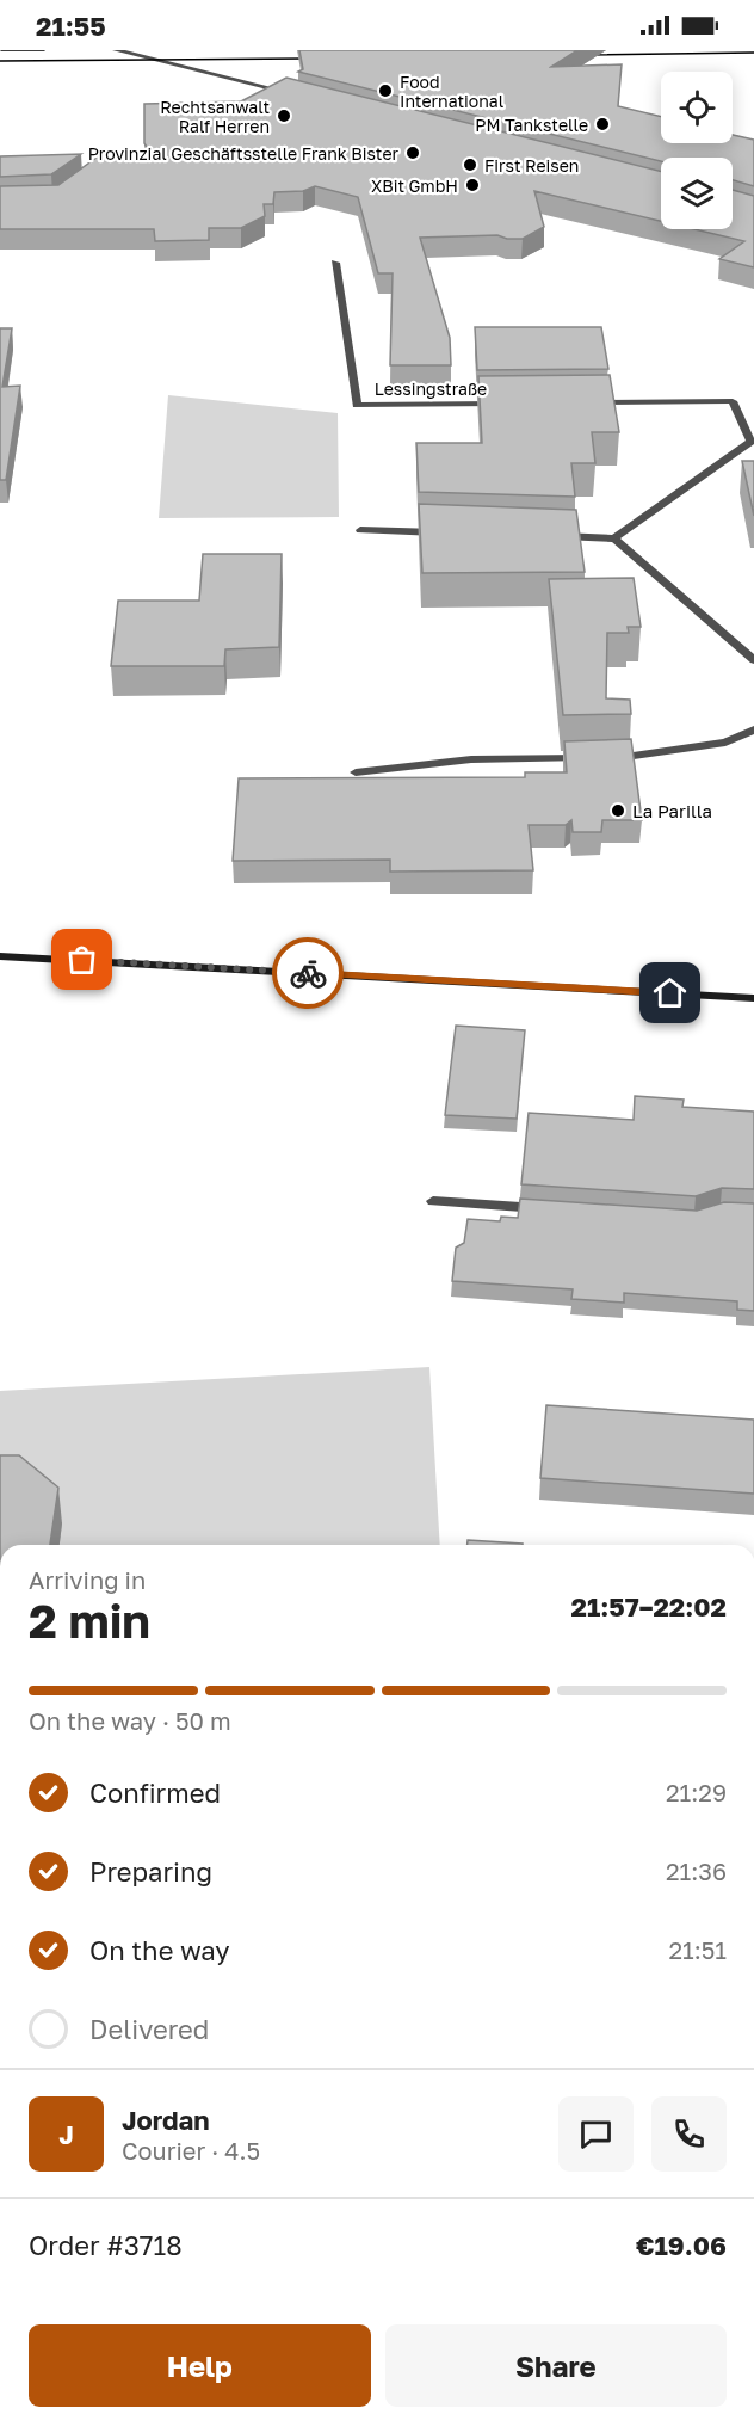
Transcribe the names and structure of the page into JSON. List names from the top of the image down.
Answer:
{
  "streets": {
    "street": ["Lessingstraße"]
  },
  "places": [
    "Food International",
    "Rechtsanwalt Ralf Herren",
    "PM Tankstelle",
    "Provinzial Geschäftsstelle Frank Bister",
    "First Reisen",
    "XBit GmbH",
    "La Parilla"
  ],
  "page": {
    "status": "21:55",
    "heading": ["2 min", "Arriving in", "21:57–22:02"],
    "panel": [
      "Jordan",
      "Courier · 4.5",
      "Order #3718",
      "€19.06"
    ],
    "bar": "On the way · 50 m",
    "list": [
      ["Confirmed", "21:29"],
      ["Preparing", "21:36"],
      ["On the way", "21:51"],
      "Delivered"
    ],
    "round": "J",
    "buttons": ["Help", "Share"]
  }
}
